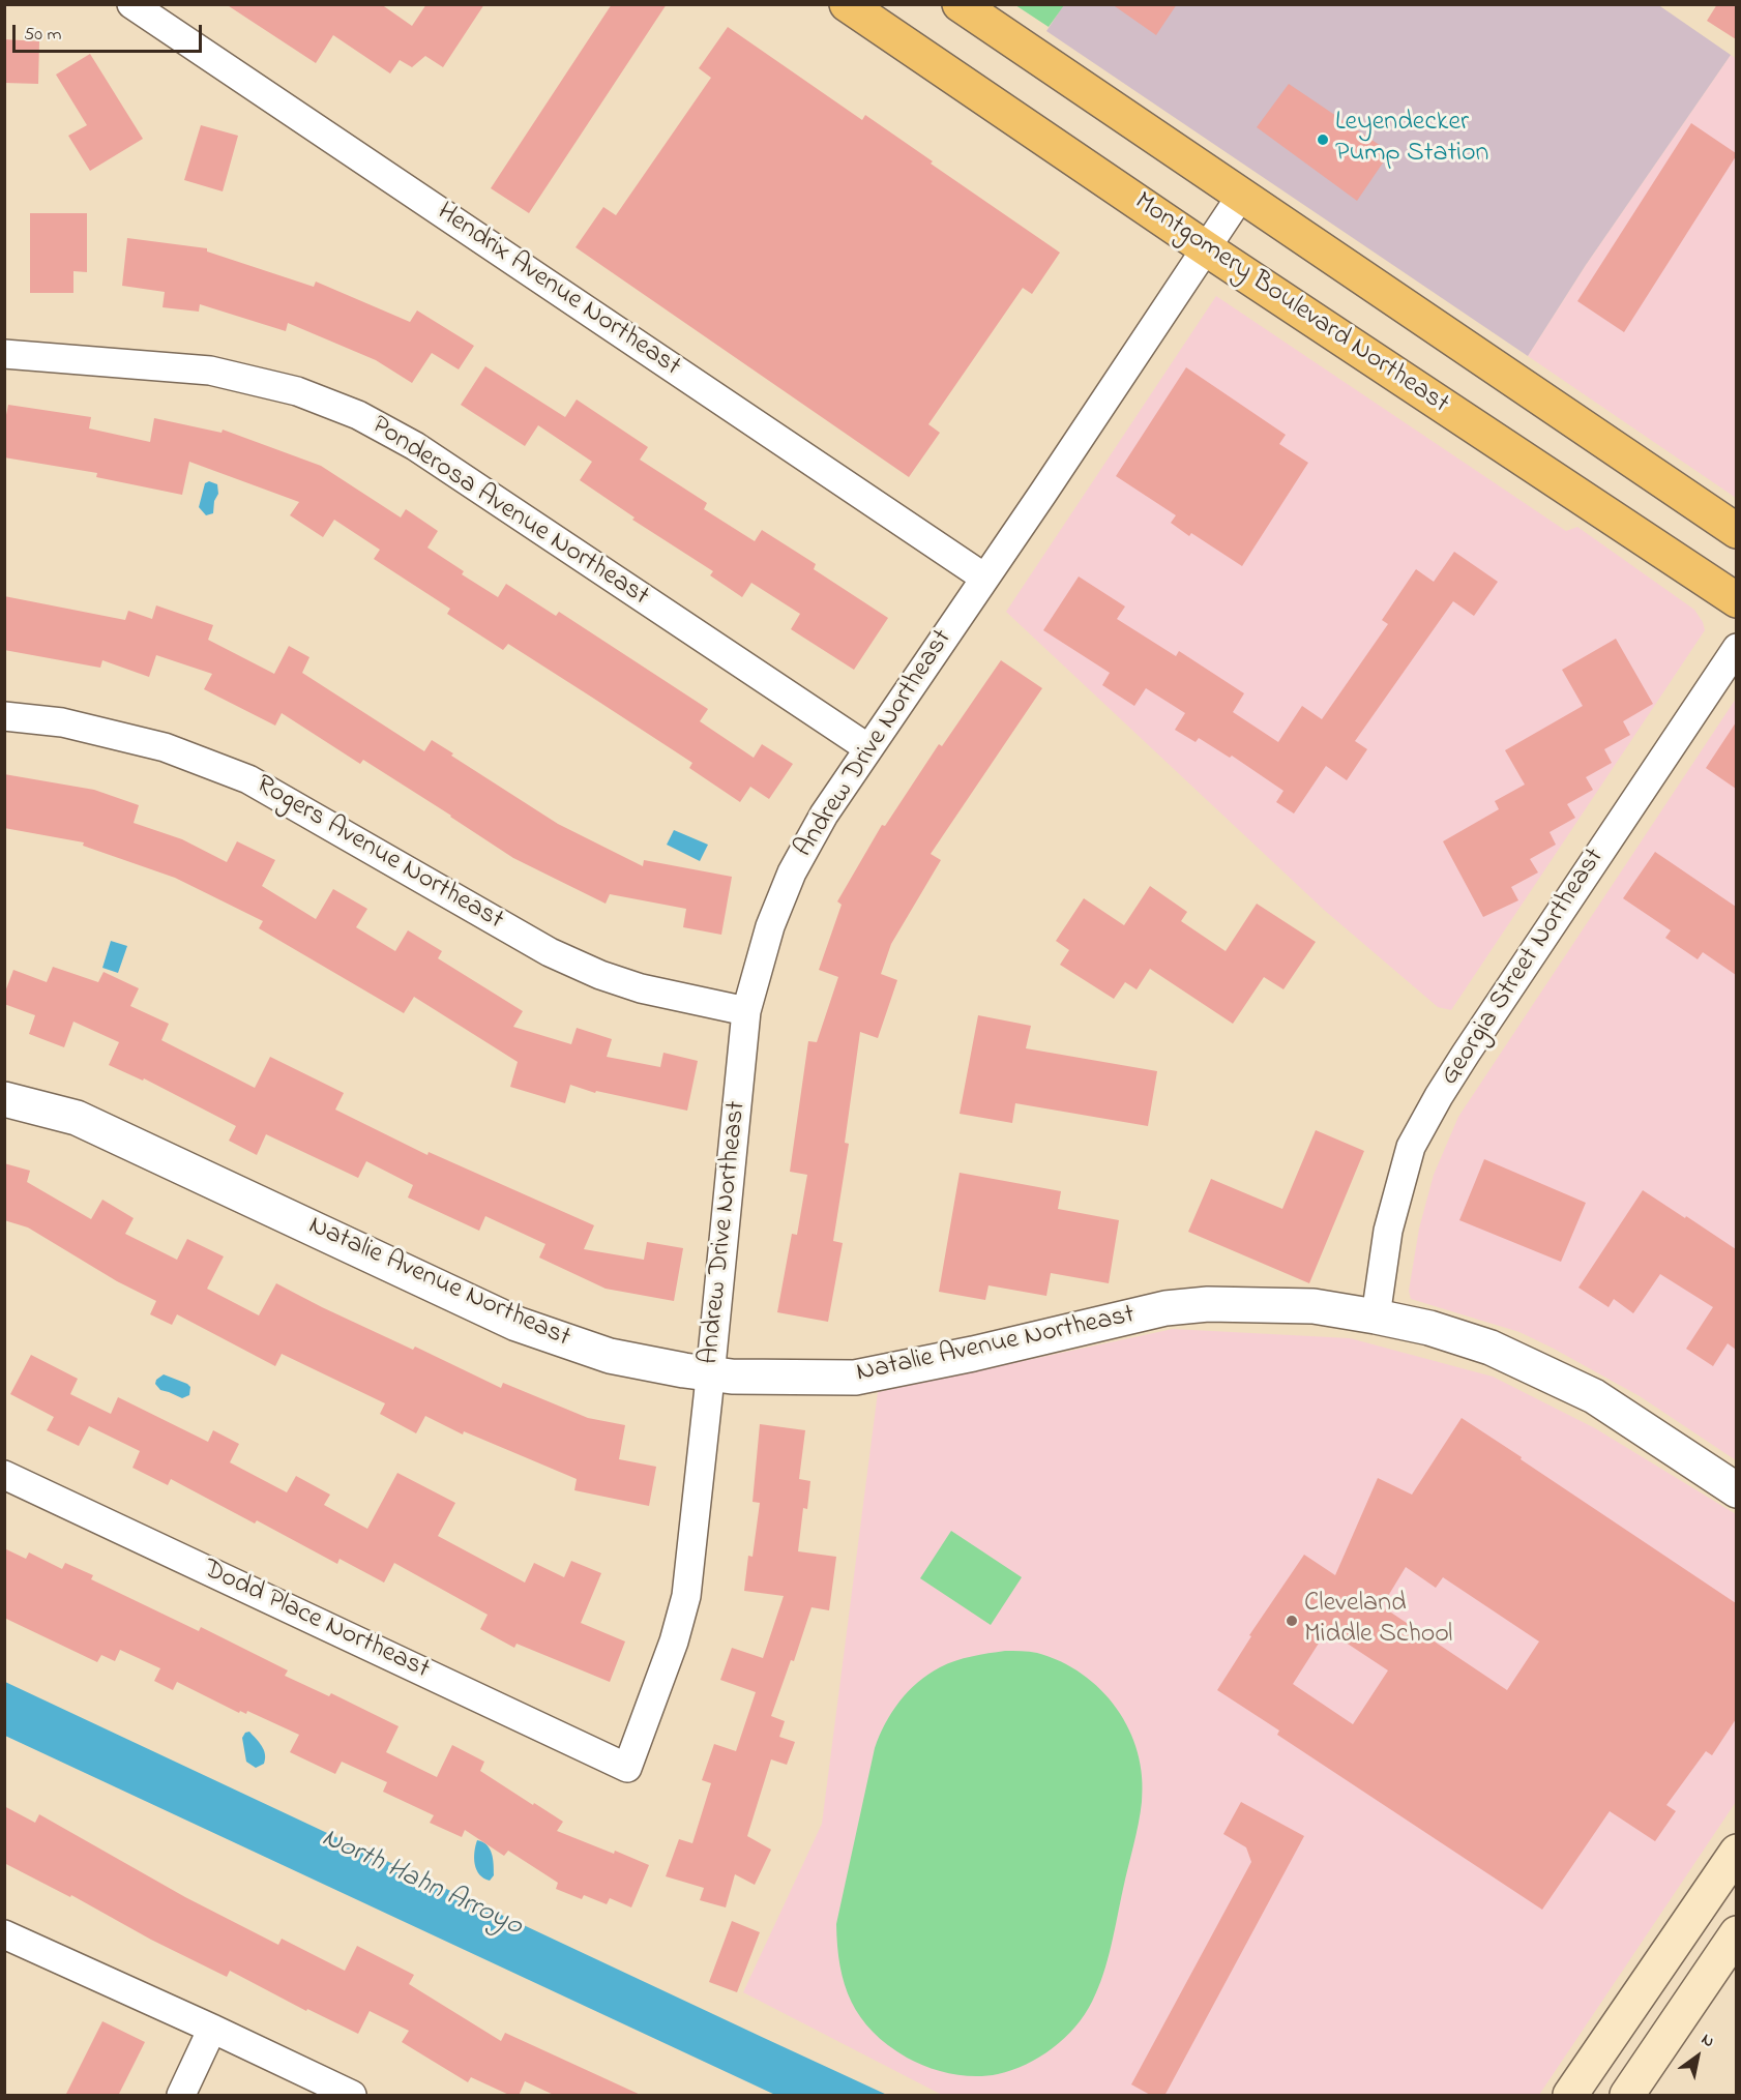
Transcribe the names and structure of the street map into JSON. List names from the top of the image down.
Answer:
{
  "streets": {
    "main road": ["Montgomery Boulevard Northeast"],
    "street": [
      "Hendrix Avenue Northeast",
      "Ponderosa Avenue Northeast",
      "Andrew Drive Northeast",
      "Rogers Avenue Northeast",
      "Georgia Street Northeast",
      "Natalie Avenue Northeast",
      "Dodd Place Northeast"
    ]
  },
  "crossings": [
    ["Hendrix Avenue Northeast", "Andrew Drive Northeast"],
    ["Montgomery Boulevard Northeast", "Andrew Drive Northeast"],
    ["Ponderosa Avenue Northeast", "Andrew Drive Northeast"],
    ["Andrew Drive Northeast", "Rogers Avenue Northeast"],
    ["Andrew Drive Northeast", "Natalie Avenue Northeast"],
    ["Andrew Drive Northeast", "Dodd Place Northeast"],
    ["Georgia Street Northeast", "Natalie Avenue Northeast"]
  ],
  "water": ["North Hahn Arroyo"],
  "places": ["Leyendecker Pump Station", "Cleveland Middle School"],
  "scale_bar": "50 m",
  "north": "top right"
}
